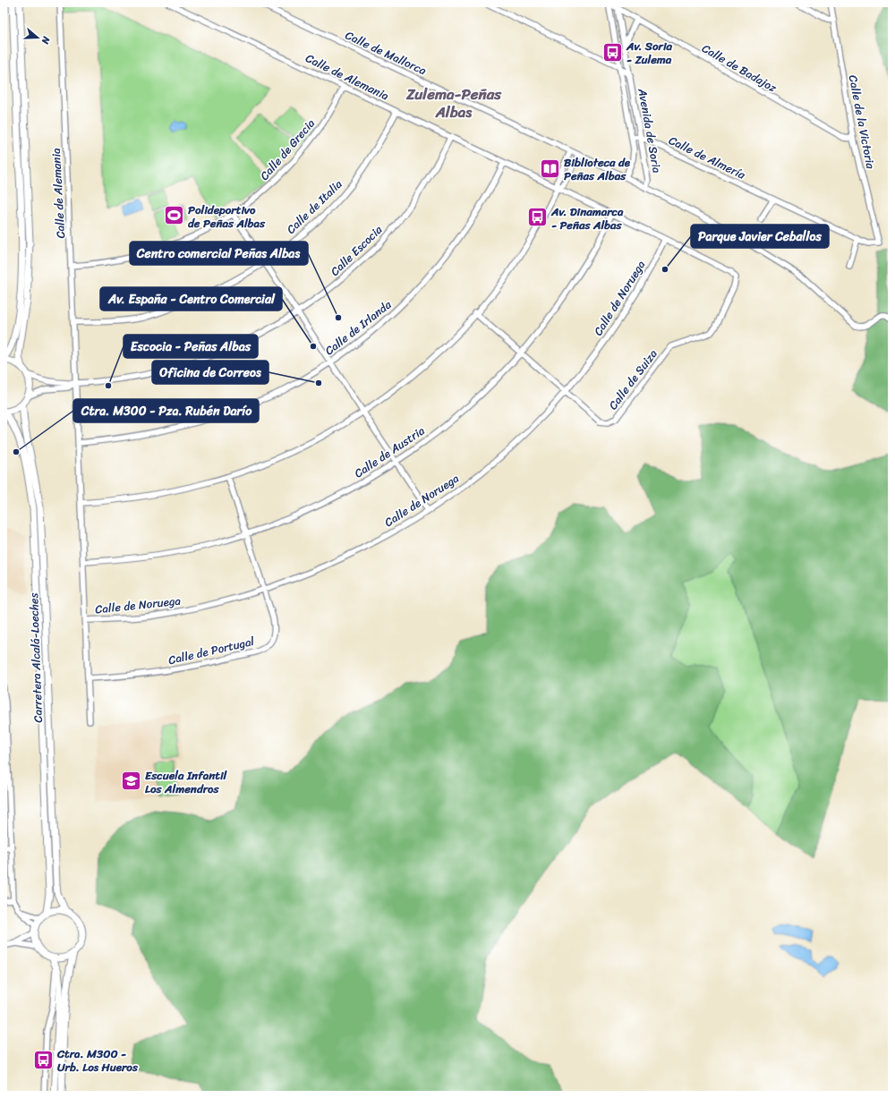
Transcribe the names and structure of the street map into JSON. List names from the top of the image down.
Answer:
{
  "streets": {
    "main road": ["Carretera Alcalá-Loeches"],
    "street": [
      "Calle de Mallorca",
      "Calle de Badajoz",
      "Calle de Alemania",
      "Calle de la Victoria",
      "Avenida de Soria",
      "Calle de Grecia",
      "Calle de Almería",
      "Calle de Italia",
      "Calle Escocia",
      "Calle de Noruega",
      "Calle de Irlanda",
      "Calle de Suiza",
      "Calle de Austria",
      "Calle de Portugal"
    ]
  },
  "crossings": [
    ["Calle de Mallorca", "Avenida de Soria"],
    ["Calle de Badajoz", "Calle de la Victoria"],
    ["Calle de Badajoz", "Avenida de Soria"],
    ["Calle de Alemania", "Calle de Grecia"],
    ["Calle de Alemania", "Calle de Italia"],
    ["Calle de Alemania", "Calle Escocia"],
    ["Calle de Alemania", "Calle de Irlanda"],
    ["Calle de Alemania", "Calle de Suiza"],
    ["Calle de la Victoria", "Calle de Almería"],
    ["Avenida de Soria", "Calle de Almería"],
    ["Calle de Noruega", "Calle de Suiza"],
    ["Calle de Noruega", "Calle de Portugal"],
    ["Calle de Suiza", "Calle de Austria"],
    ["Calle de Austria", "Calle de Portugal"]
  ],
  "districts": ["Zulema-Peñas Albas"],
  "places": {
    "bus stop": ["Av. Soria - Zulema", "Av. Dinamarca - Peñas Albas", "Ctra. M300 - Urb. Los Hueros"],
    "library": ["Biblioteca de Peñas Albas"],
    "sports": ["Polideportivo de Peñas Albas"],
    "other": [
      "Parque Javier Ceballos",
      "Centro comercial Peñas Albas",
      "Av. España - Centro Comercial",
      "Oficina de Correos",
      "Escocia - Peñas Albas",
      "Ctra. M300 - Pza. Rubén Darío"
    ],
    "school or university": ["Escuela Infantil Los Almendros"]
  },
  "north": "right"
}
